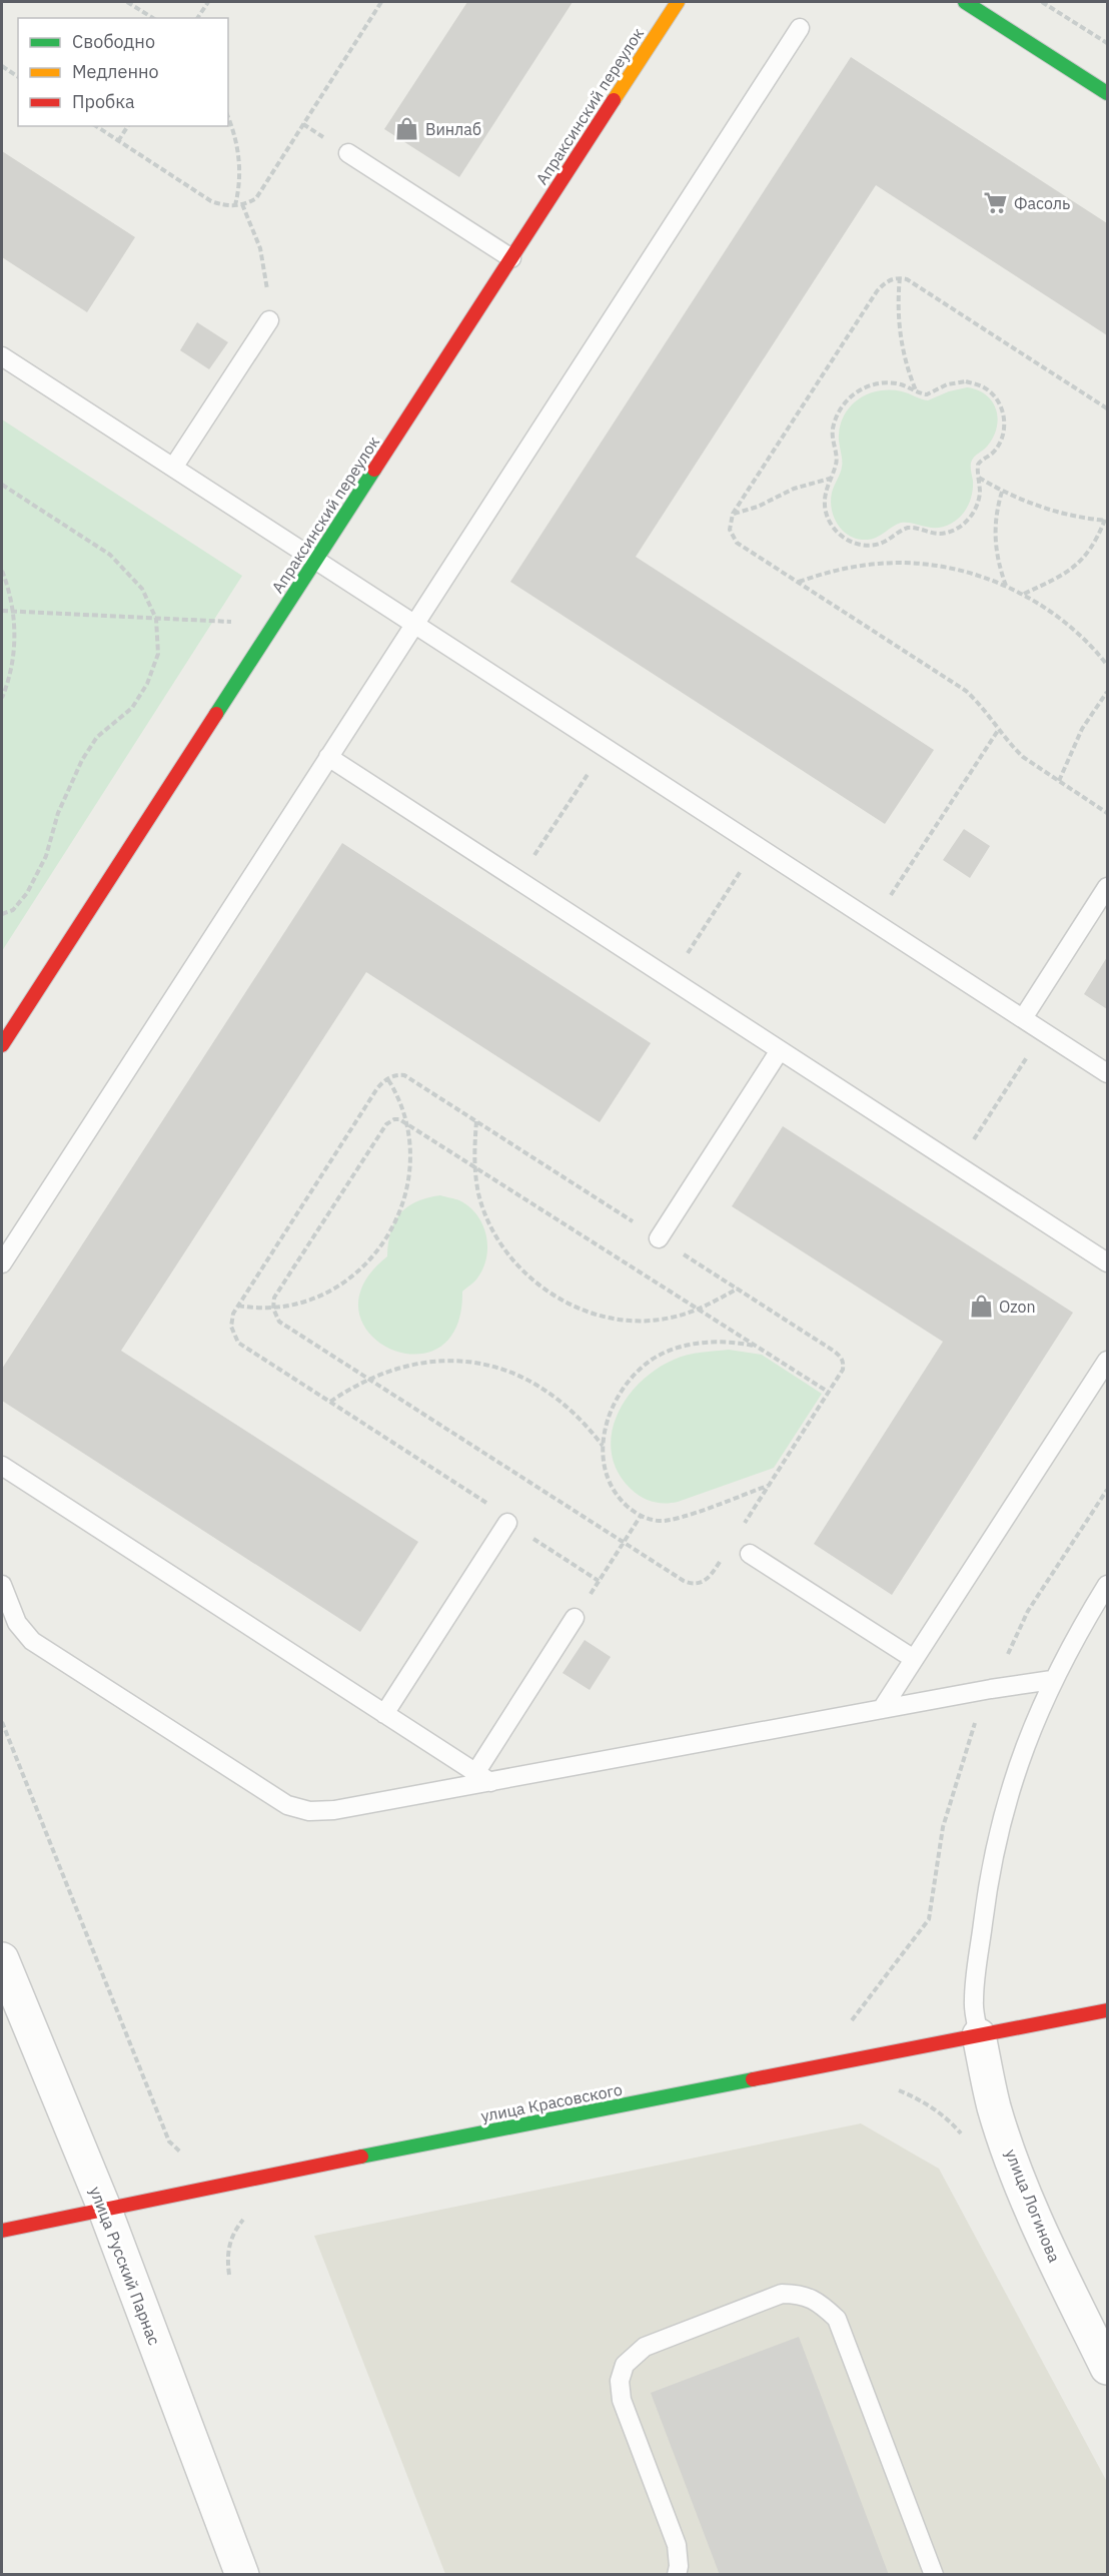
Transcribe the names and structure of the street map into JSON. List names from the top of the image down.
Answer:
{
  "streets": {
    "street": [
      "Апраксинский переулок",
      "улица Красовского",
      "улица Логинова",
      "улица Русский Парнас"
    ]
  },
  "crossings": [
    ["улица Красовского", "улица Логинова"],
    ["улица Красовского", "улица Русский Парнас"]
  ],
  "places": {
    "shop": ["Винлаб", "Ozon"],
    "supermarket": ["Фасоль"]
  },
  "legend": ["Свободно", "Медленно", "Пробка"]
}
